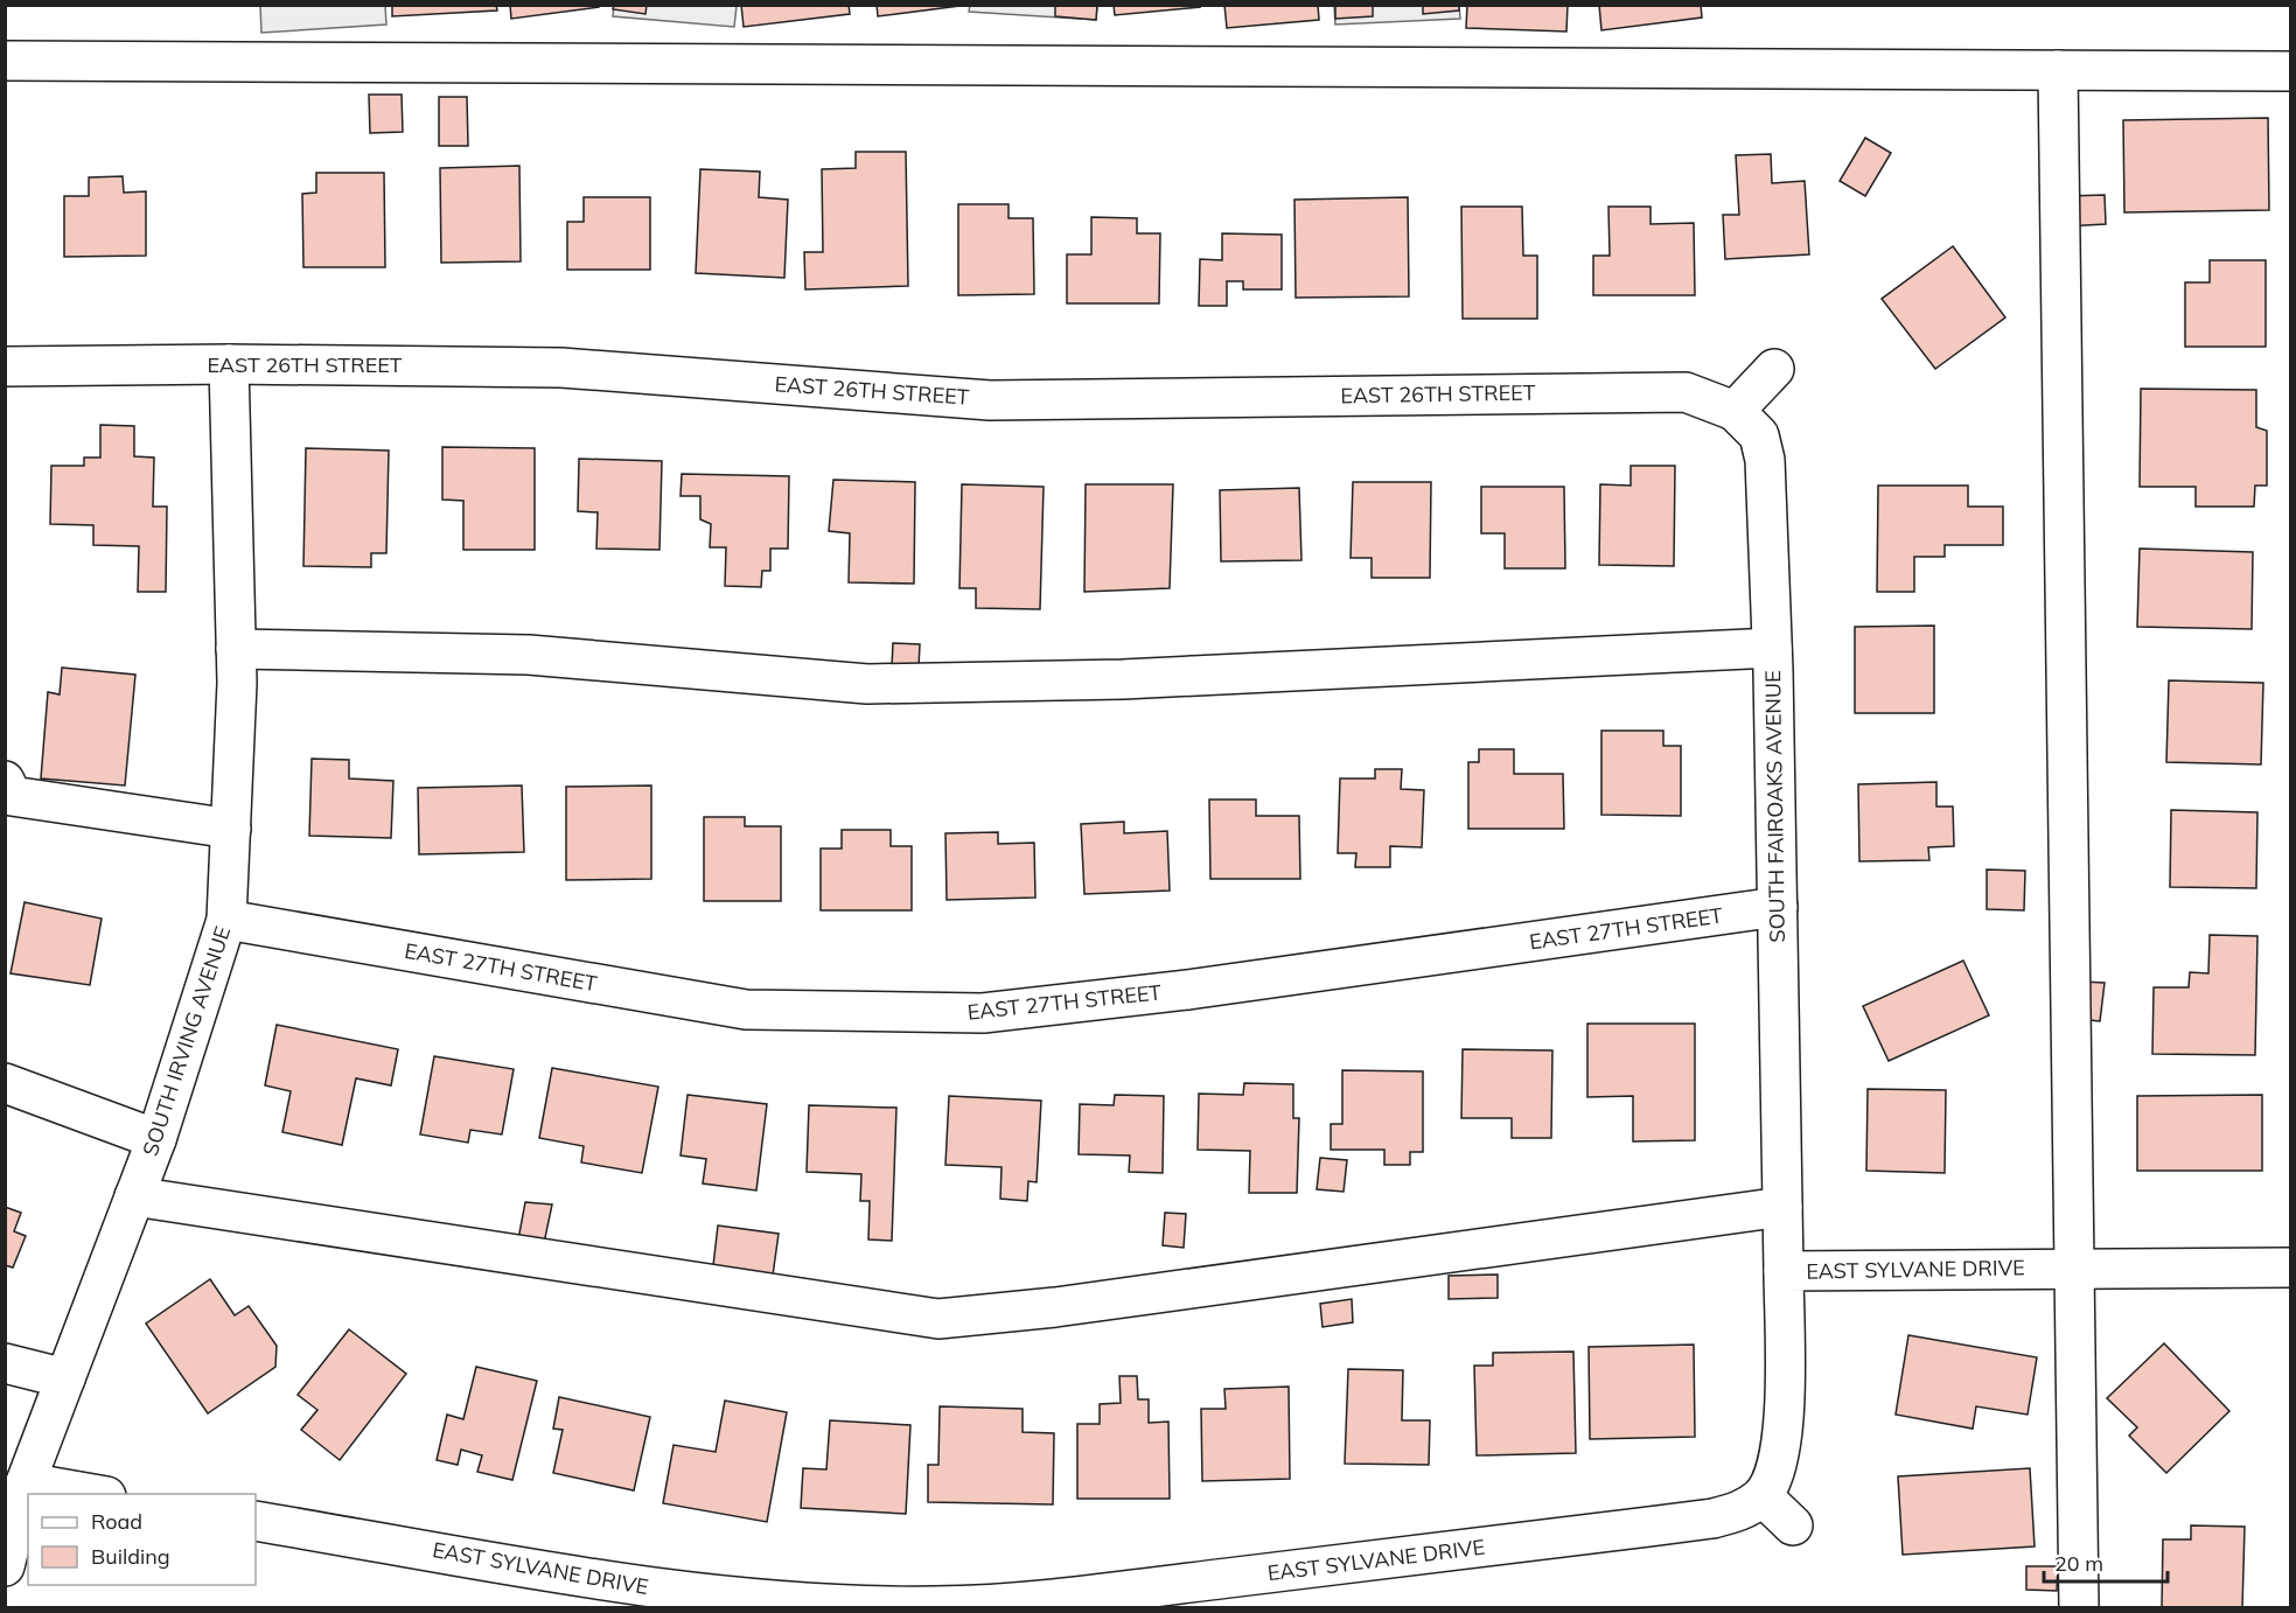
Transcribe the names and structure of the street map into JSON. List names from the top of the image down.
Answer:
{
  "streets": {
    "street": [
      "EAST 26TH STREET",
      "SOUTH FAIROAKS AVENUE",
      "EAST 27TH STREET",
      "SOUTH IRVING AVENUE",
      "EAST SYLVANE DRIVE"
    ]
  },
  "crossings": [
    ["EAST 26TH STREET", "SOUTH FAIROAKS AVENUE"],
    ["EAST 26TH STREET", "SOUTH IRVING AVENUE"],
    ["SOUTH FAIROAKS AVENUE", "EAST 27TH STREET"],
    ["SOUTH FAIROAKS AVENUE", "EAST SYLVANE DRIVE"],
    ["EAST 27TH STREET", "SOUTH IRVING AVENUE"]
  ],
  "legend": ["Road", "Building"],
  "scale_bar": "20 m"
}
